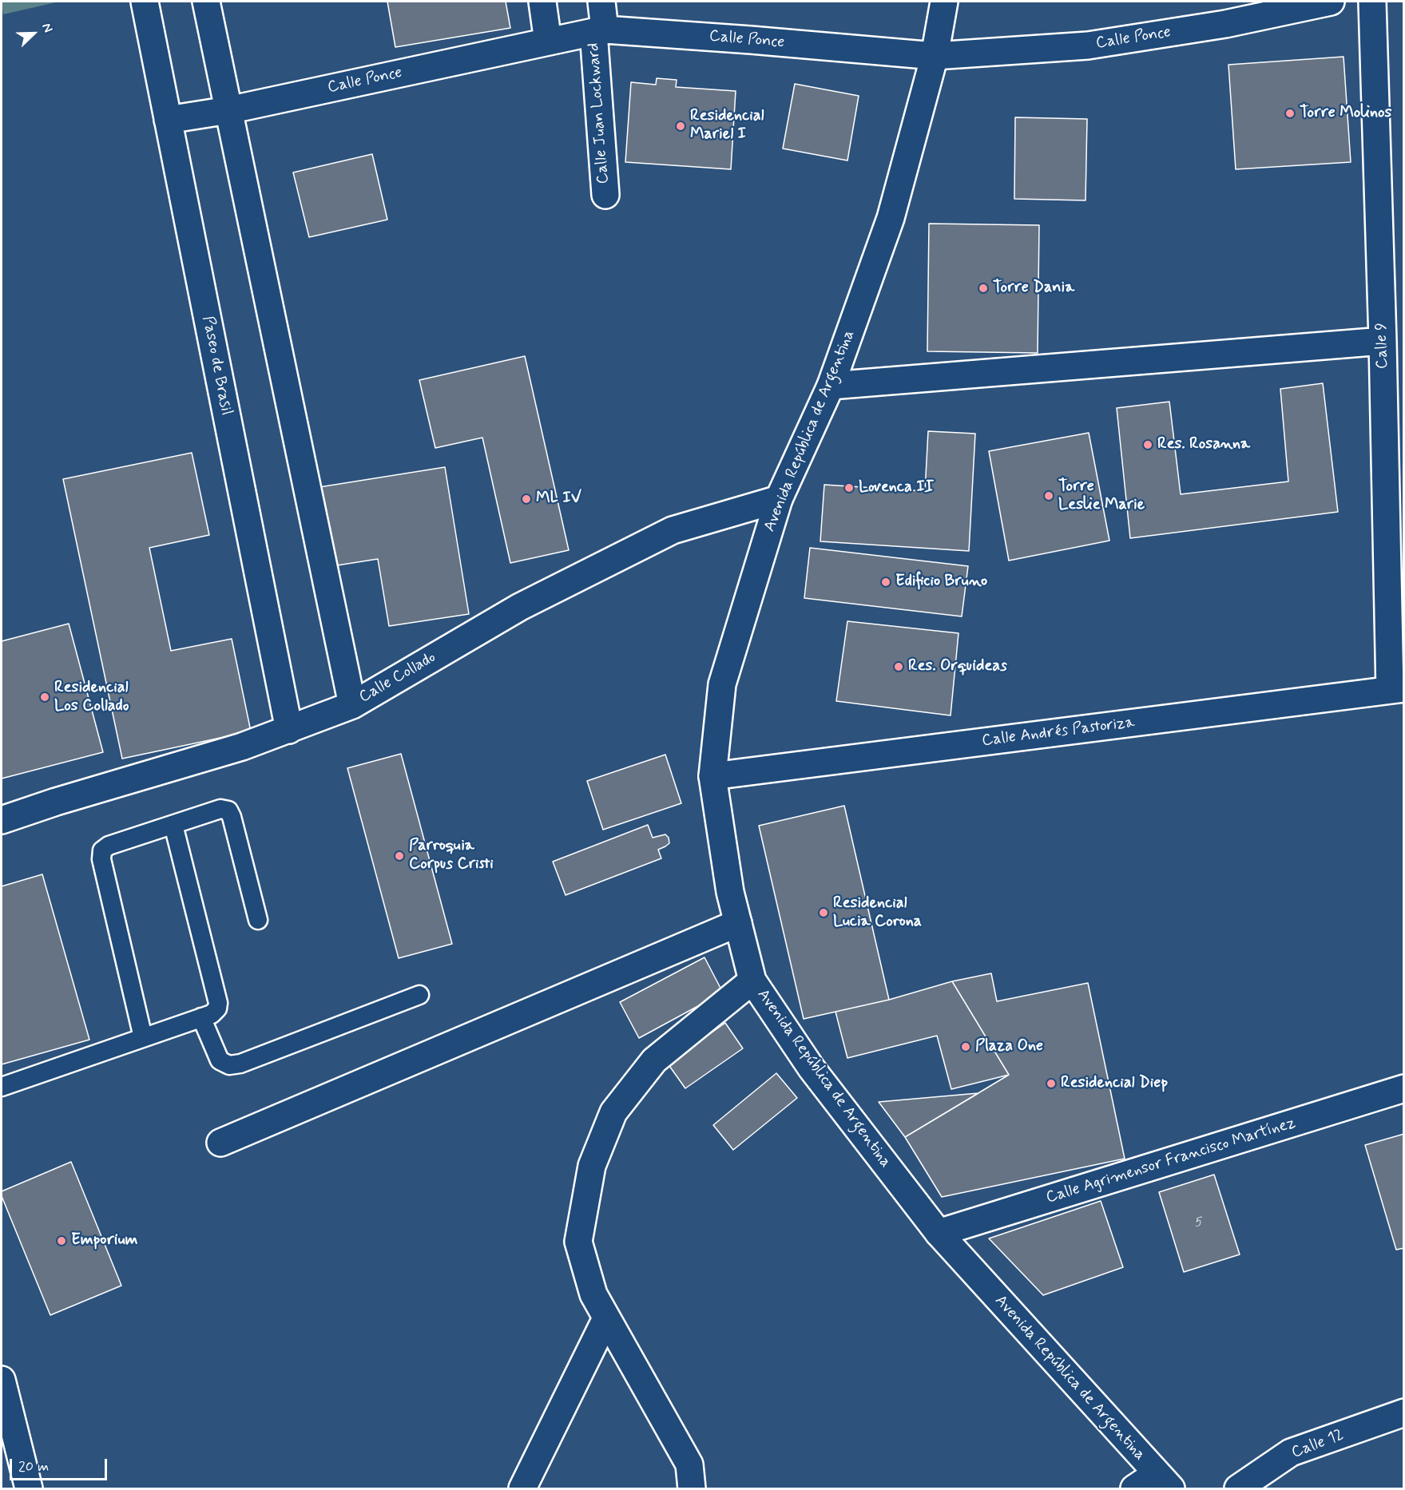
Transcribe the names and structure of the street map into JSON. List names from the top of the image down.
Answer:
{
  "streets": {
    "street": [
      "Calle Ponce",
      "Calle Juan Lockward",
      "Calle 9",
      "Paseo de Brasil",
      "Avenida República de Argentina",
      "Calle Collado",
      "Calle Andrés Pastoriza",
      "Calle Agrimensor Francisco Martínez",
      "Calle 12"
    ]
  },
  "crossings": [
    ["Calle Ponce", "Calle Juan Lockward"],
    ["Calle Ponce", "Paseo de Brasil"],
    ["Calle Ponce", "Avenida República de Argentina"],
    ["Calle 9", "Calle Andrés Pastoriza"],
    ["Paseo de Brasil", "Calle Collado"],
    ["Avenida República de Argentina", "Calle Collado"],
    ["Avenida República de Argentina", "Calle Andrés Pastoriza"],
    ["Avenida República de Argentina", "Calle Agrimensor Francisco Martínez"]
  ],
  "places": [
    "Torre Molinos",
    "Residencial Mariel I",
    "Torre Dania",
    "Res. Rosanna",
    "Lovenca II",
    "Torre Leslie Marie",
    "ML IV",
    "Edificio Bruno",
    "Res. Orquideas",
    "Residencial Los Collado",
    "Parroquia Corpus Cristi",
    "Residencial Lucia Corona",
    "Plaza One",
    "Residencial Diep",
    "Emporium"
  ],
  "house_numbers": ["5"],
  "scale_bar": "20 m",
  "north": "top right"
}
